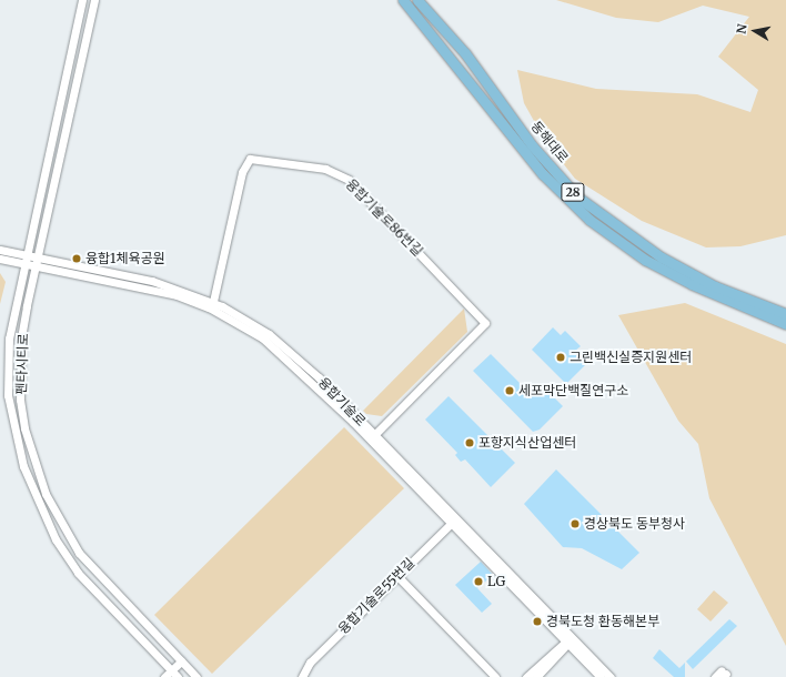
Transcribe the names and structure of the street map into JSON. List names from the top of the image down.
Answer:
{
  "streets": {
    "main road": ["동해대로", "28"],
    "street": [
      "융합기술로86번길",
      "펜타시티로",
      "융합기술로",
      "융합기술로55번길"
    ]
  },
  "crossings": [
    ["융합기술로86번길", "융합기술로"],
    ["펜타시티로", "융합기술로"],
    ["융합기술로", "융합기술로55번길"]
  ],
  "places": [
    "융합1체육공원",
    "그린백신실증지원센터",
    "세포막단백질연구소",
    "포항지식산업센터",
    "경상북도 동부청사",
    "LG",
    "경북도청 환동해본부"
  ],
  "north": "left"
}
